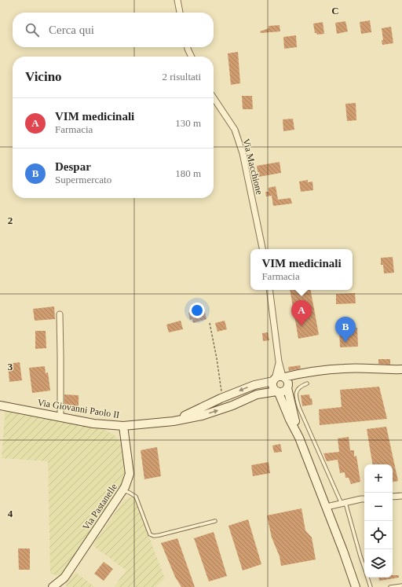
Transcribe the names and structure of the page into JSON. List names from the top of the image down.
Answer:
{
  "streets": {
    "street": ["Via Macchione", "Via Giovanni Paolo II", "Via Pastanelle"]
  },
  "crossings": [
    ["Via Giovanni Paolo II", "Via Pastanelle"]
  ],
  "page": {
    "search": "Cerca qui",
    "heading": ["Vicino", "2 risultati"],
    "list": [
      {
        "mark": "A",
        "name": "VIM medicinali",
        "note": "Farmacia",
        "value": "130 m"
      },
      {
        "mark": "B",
        "name": "Despar",
        "note": "Supermercato",
        "value": "180 m"
      }
    ],
    "popup": ["VIM medicinali", "Farmacia"],
    "pins": ["A", "B"],
    "map_buttons": ["+", "−"]
  },
  "grid": {
    "columns": ["C"],
    "rows": ["2", "3", "4"]
  }
}
